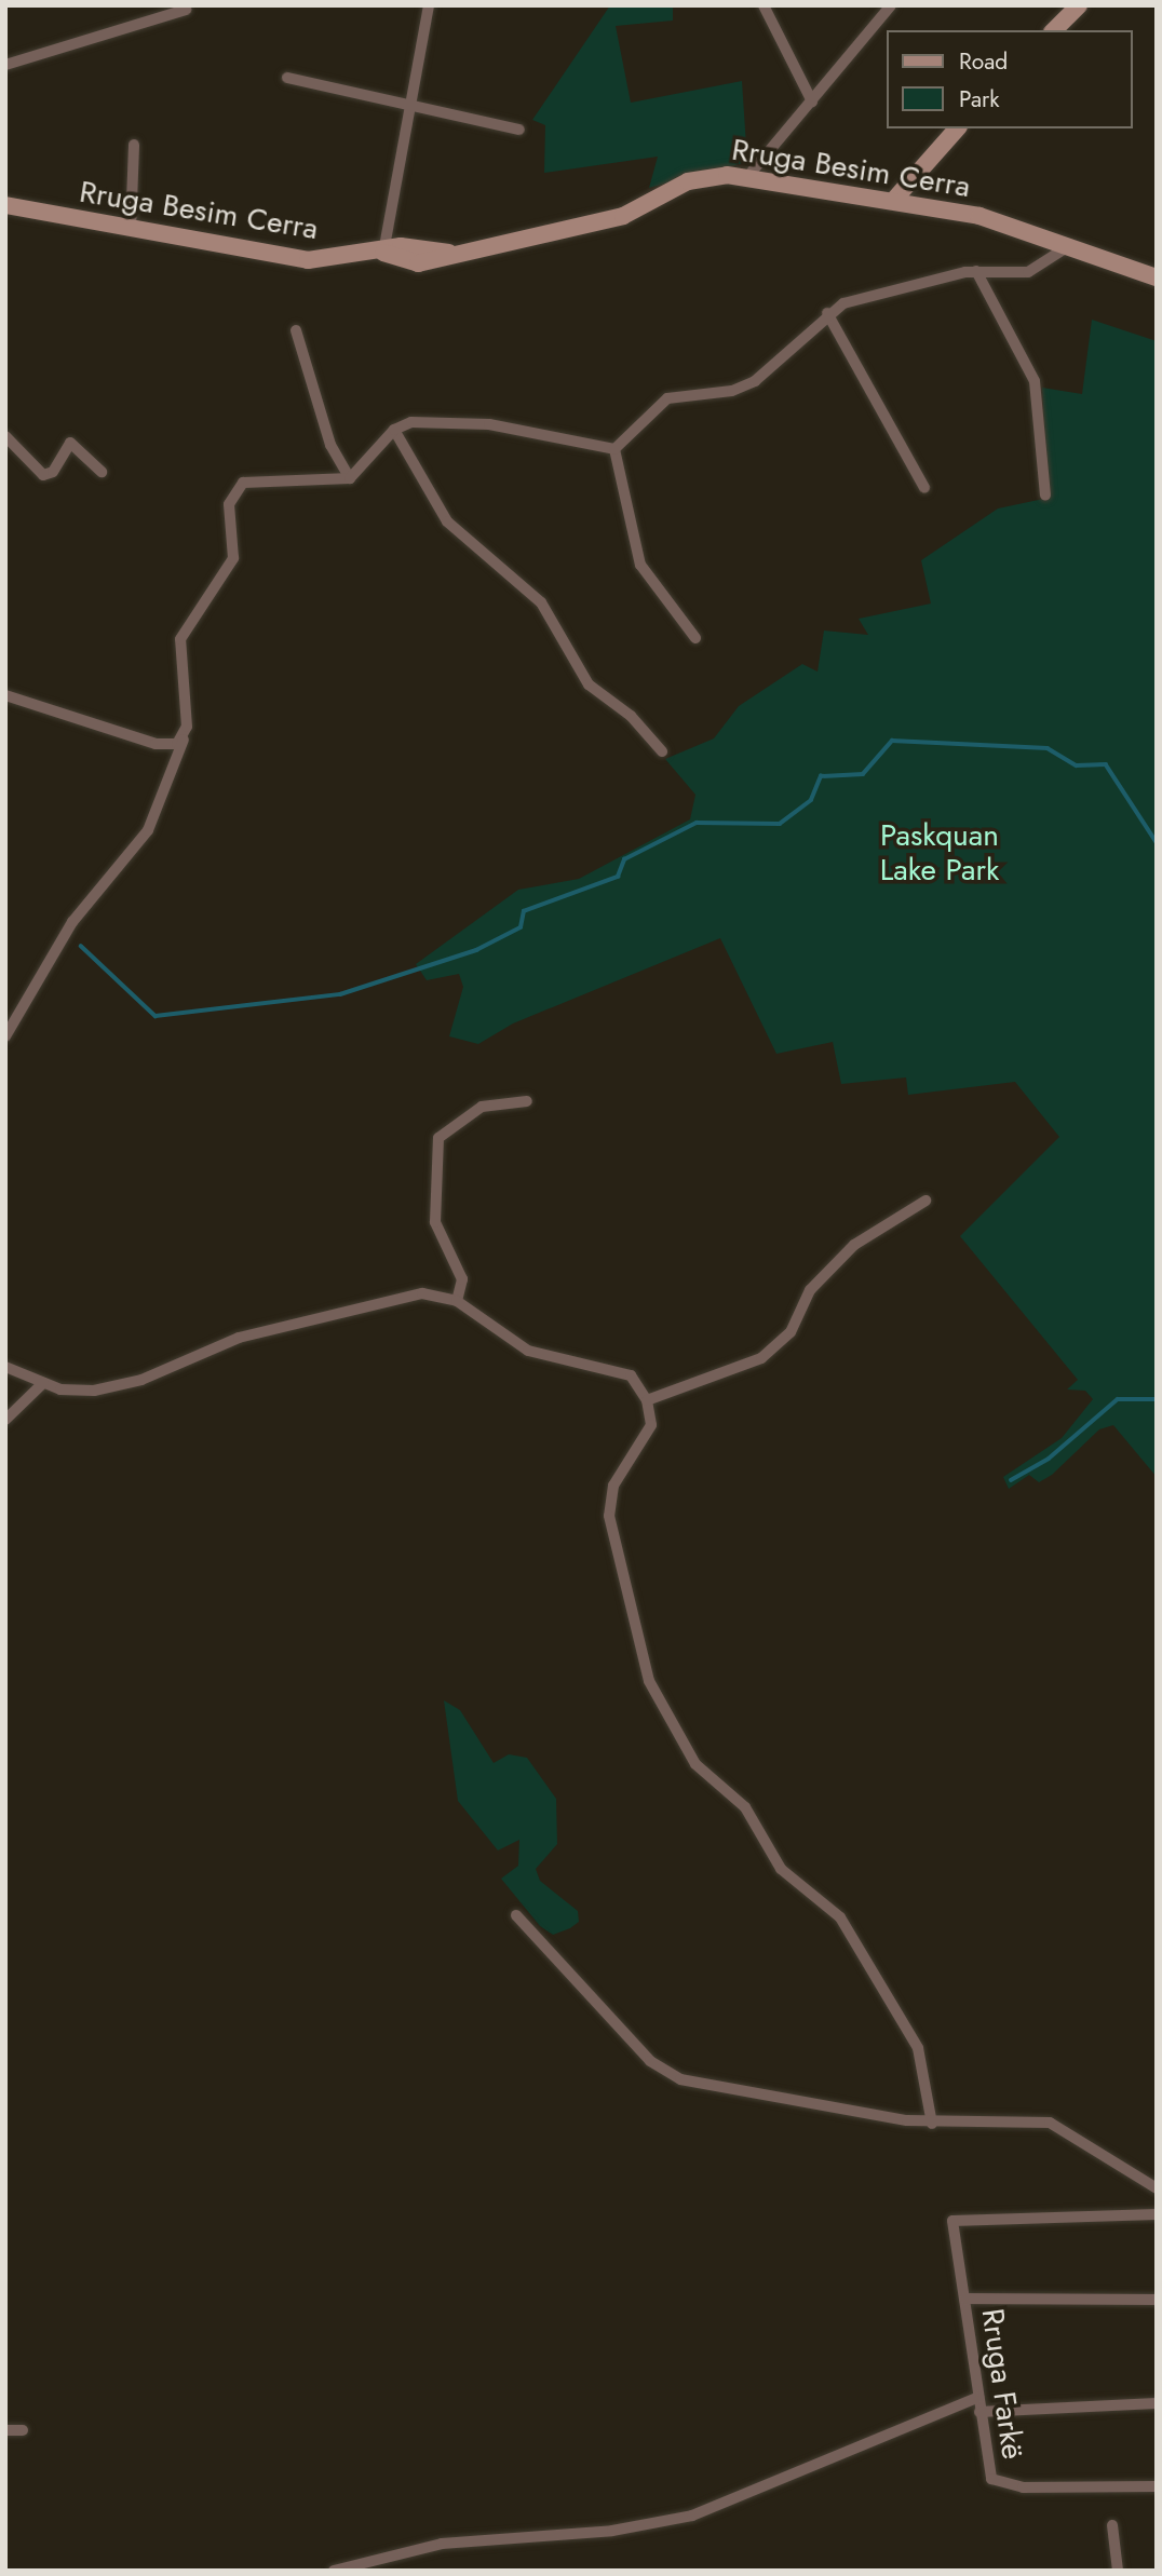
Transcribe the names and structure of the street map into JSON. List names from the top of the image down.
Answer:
{
  "streets": {
    "street": ["Rruga Besim Cerra", "Rruga Farkë"]
  },
  "parks": ["Paskquan Lake Park"],
  "legend": ["Road", "Park"]
}
